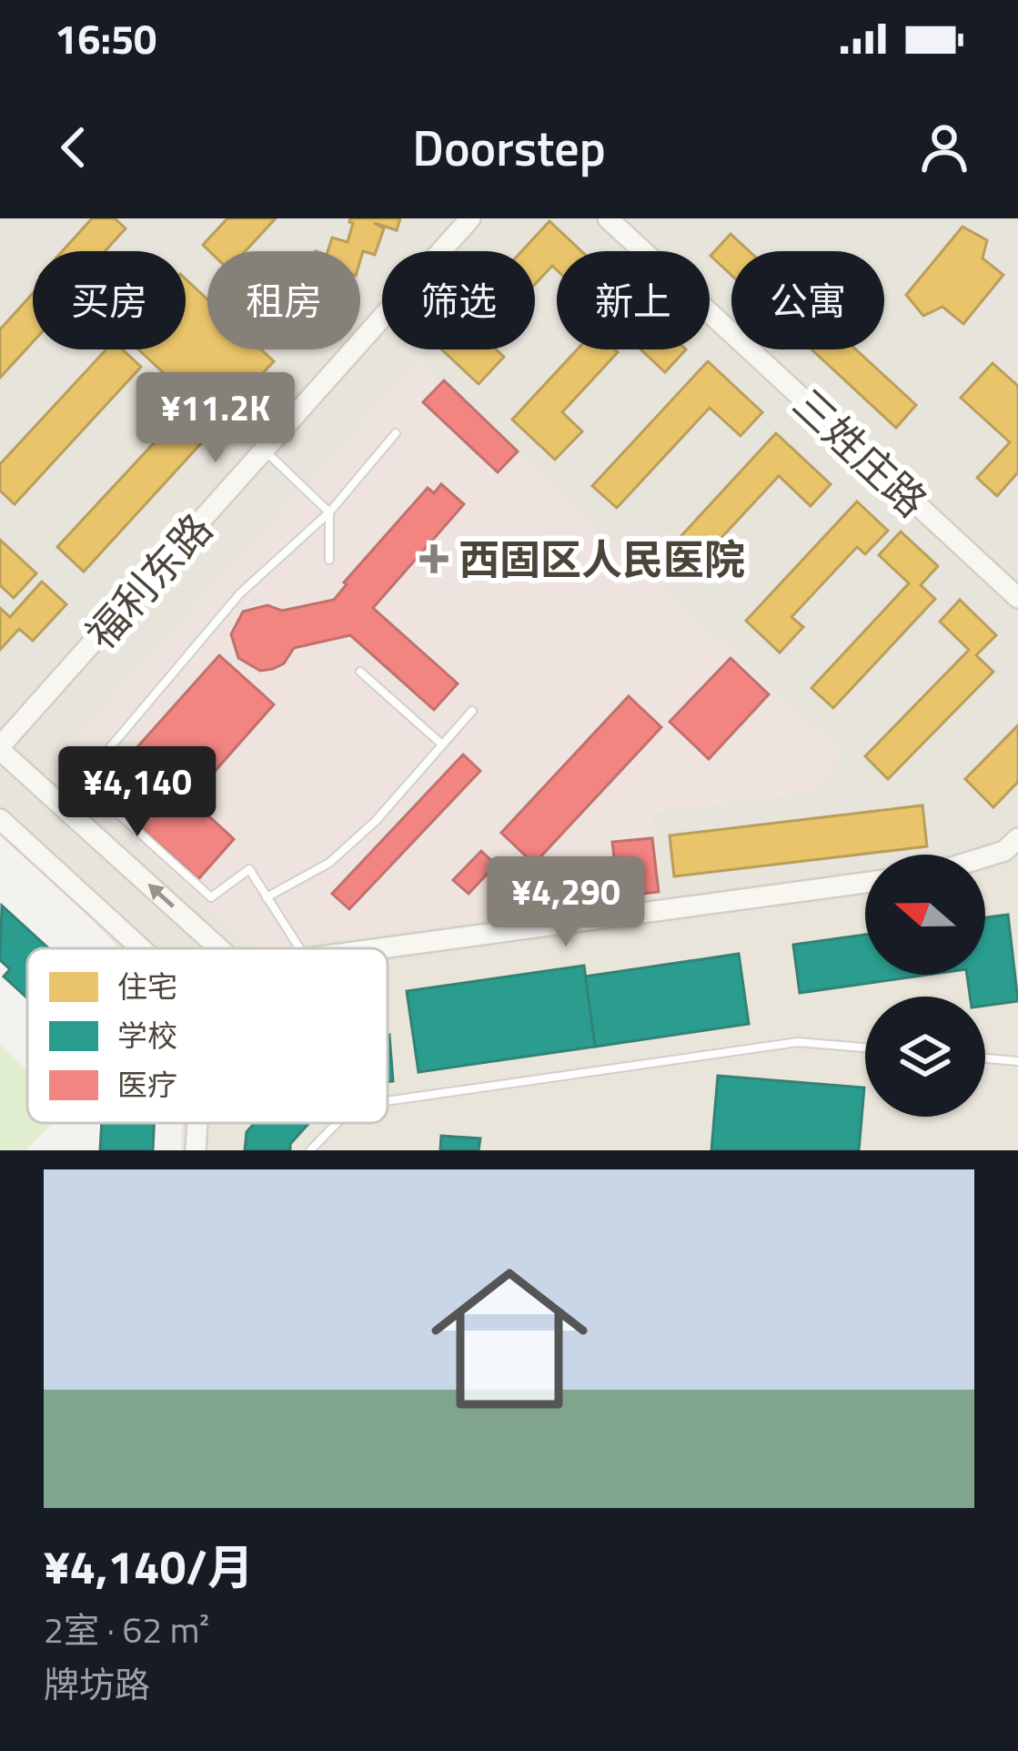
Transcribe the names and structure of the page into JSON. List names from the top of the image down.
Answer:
{
  "streets": {
    "street": ["三姓庄路", "福利东路"]
  },
  "places": {
    "health": ["西固区人民医院"]
  },
  "legend": ["住宅", "学校", "医疗"],
  "north": "left",
  "page": {
    "status": "16:50",
    "header": "Doorstep",
    "chip": [
      "买房",
      "租房",
      "筛选",
      "新上",
      "公寓"
    ],
    "price": ["¥11.2K", "¥4,140", "¥4,290"],
    "list": [
      {
        "name": "¥4,140/月",
        "note": "2室 · 62 m² · 牌坊路"
      }
    ]
  }
}
